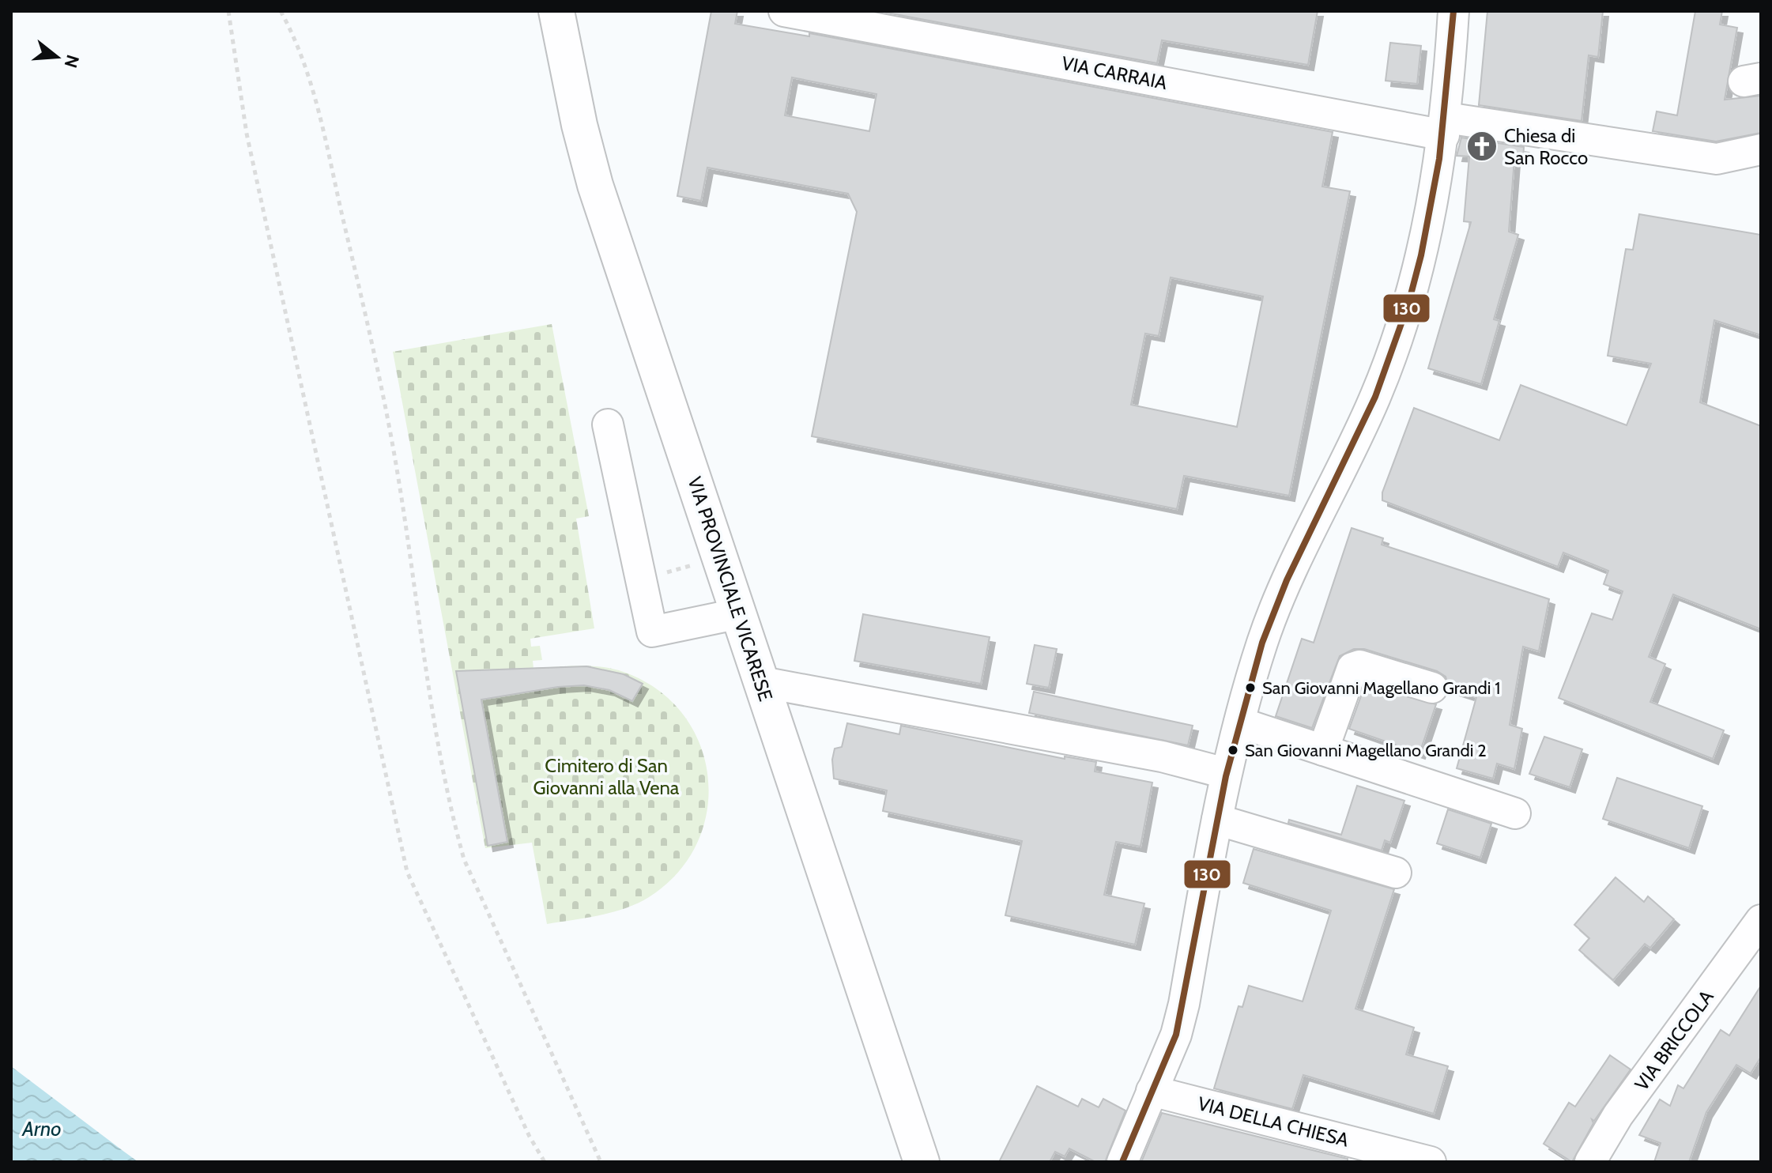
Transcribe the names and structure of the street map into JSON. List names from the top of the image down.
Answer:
{
  "streets": {
    "main road": ["VIA PROVINCIALE VICARESE"],
    "street": ["VIA CARRAIA", "VIA BRICCOLA", "VIA DELLA CHIESA"]
  },
  "water": ["Arno"],
  "parks": ["Cimitero di San Giovanni alla Vena"],
  "places": {
    "church": ["Chiesa di San Rocco"],
    "other": ["San Giovanni Magellano Grandi 1", "San Giovanni Magellano Grandi 2"]
  },
  "lines": ["transit line 130"],
  "north": "right"
}
